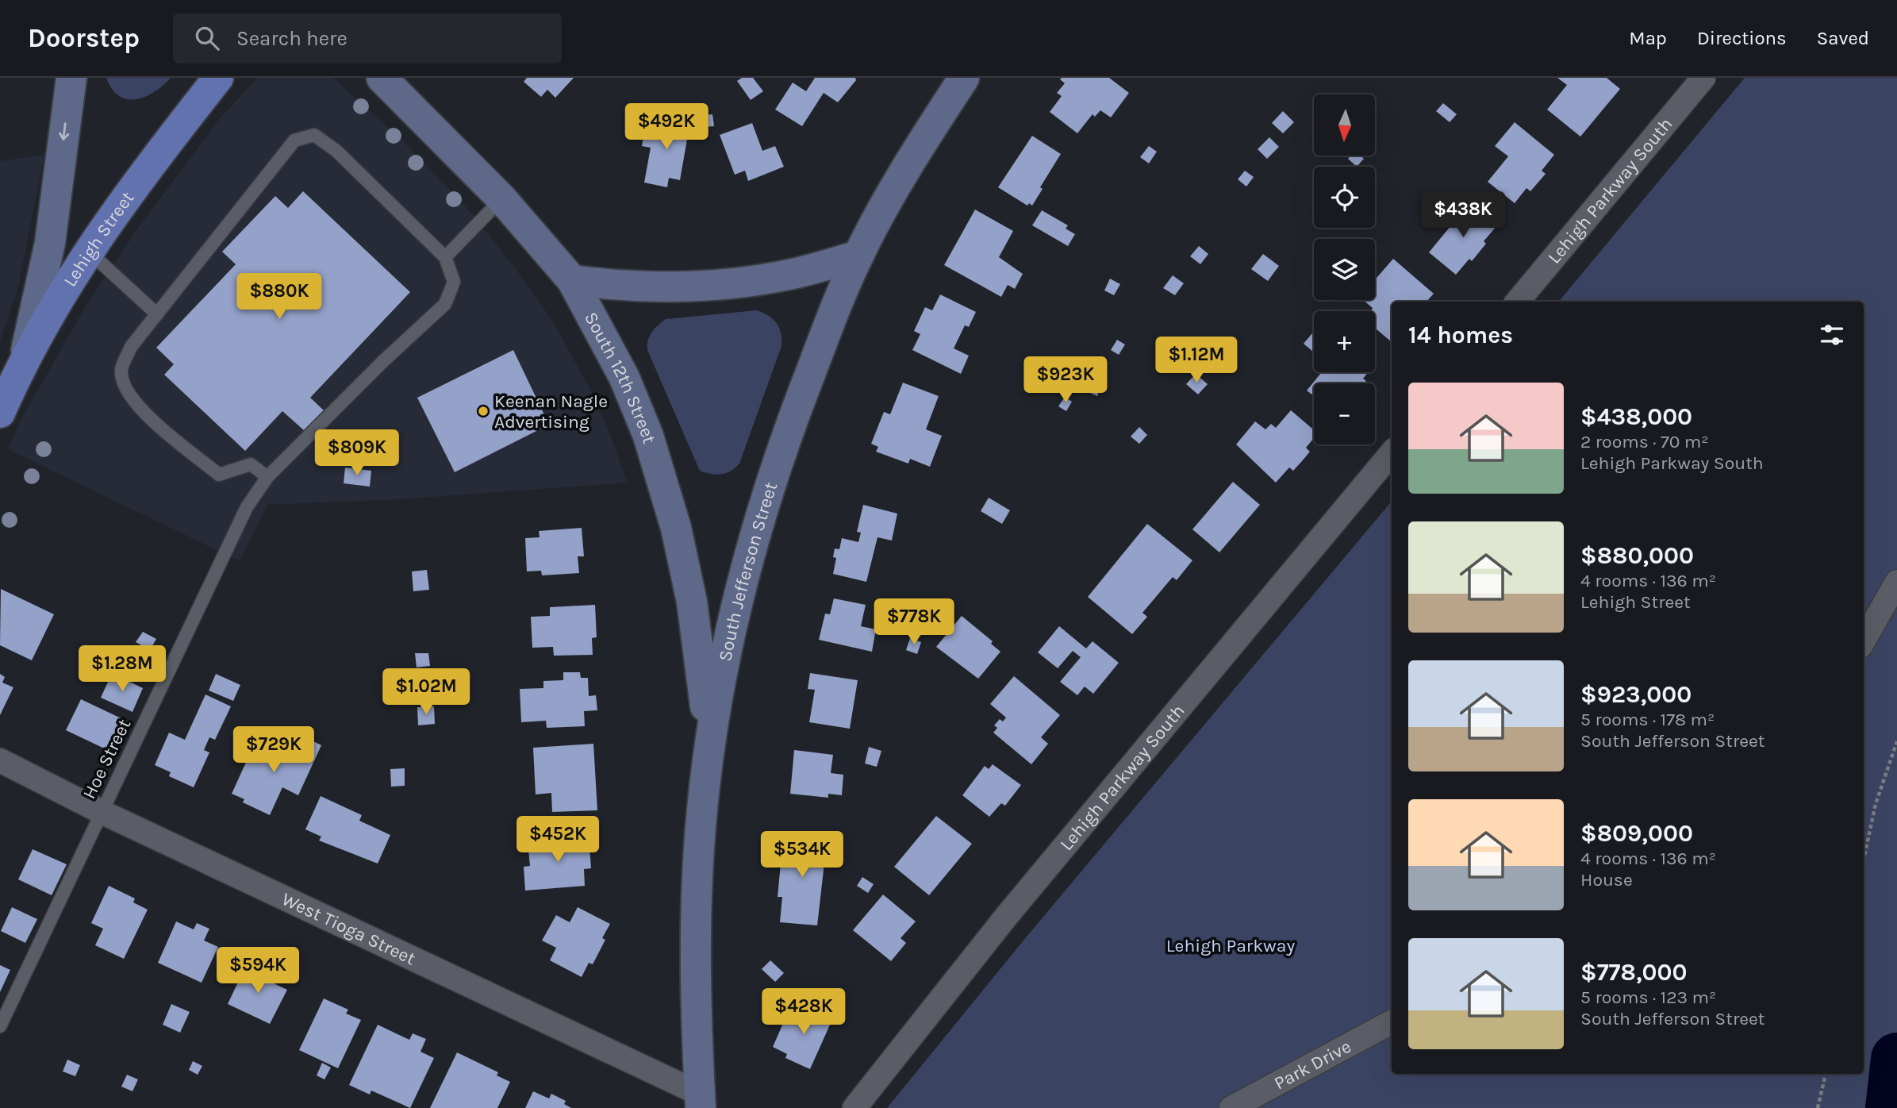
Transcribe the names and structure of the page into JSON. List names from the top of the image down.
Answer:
{
  "streets": {
    "main road": ["Lehigh Street"],
    "street": [
      "Lehigh Parkway South",
      "South 12th Street",
      "South Jefferson Street",
      "West Tioga Street",
      "Park Drive"
    ],
    "lane": ["Hoe Street"]
  },
  "crossings": [
    ["South 12th Street", "South Jefferson Street"],
    ["South Jefferson Street", "West Tioga Street"],
    ["Hoe Street", "West Tioga Street"]
  ],
  "parks": ["Lehigh Parkway"],
  "places": ["Keenan Nagle Advertising"],
  "north": "bottom",
  "page": {
    "header": "Doorstep",
    "search": "Search here",
    "nav": ["Map", "Directions", "Saved"],
    "map_buttons": ["+", "−"],
    "price": [
      "$492K",
      "$438K",
      "$880K",
      "$1.12M",
      "$923K",
      "$809K",
      "$778K",
      "$1.28M",
      "$1.02M",
      "$729K",
      "$452K",
      "$534K",
      "$594K",
      "$428K"
    ],
    "heading": "14 homes",
    "list": [
      {
        "name": "$438,000",
        "note": "2 rooms · 70 m² · Lehigh Parkway South"
      },
      {
        "name": "$880,000",
        "note": "4 rooms · 136 m² · Lehigh Street"
      },
      {
        "name": "$923,000",
        "note": "5 rooms · 178 m² · South Jefferson Street"
      },
      {
        "name": "$809,000",
        "note": "4 rooms · 136 m² · House"
      },
      {
        "name": "$778,000",
        "note": "5 rooms · 123 m² · South Jefferson Street"
      }
    ]
  }
}
